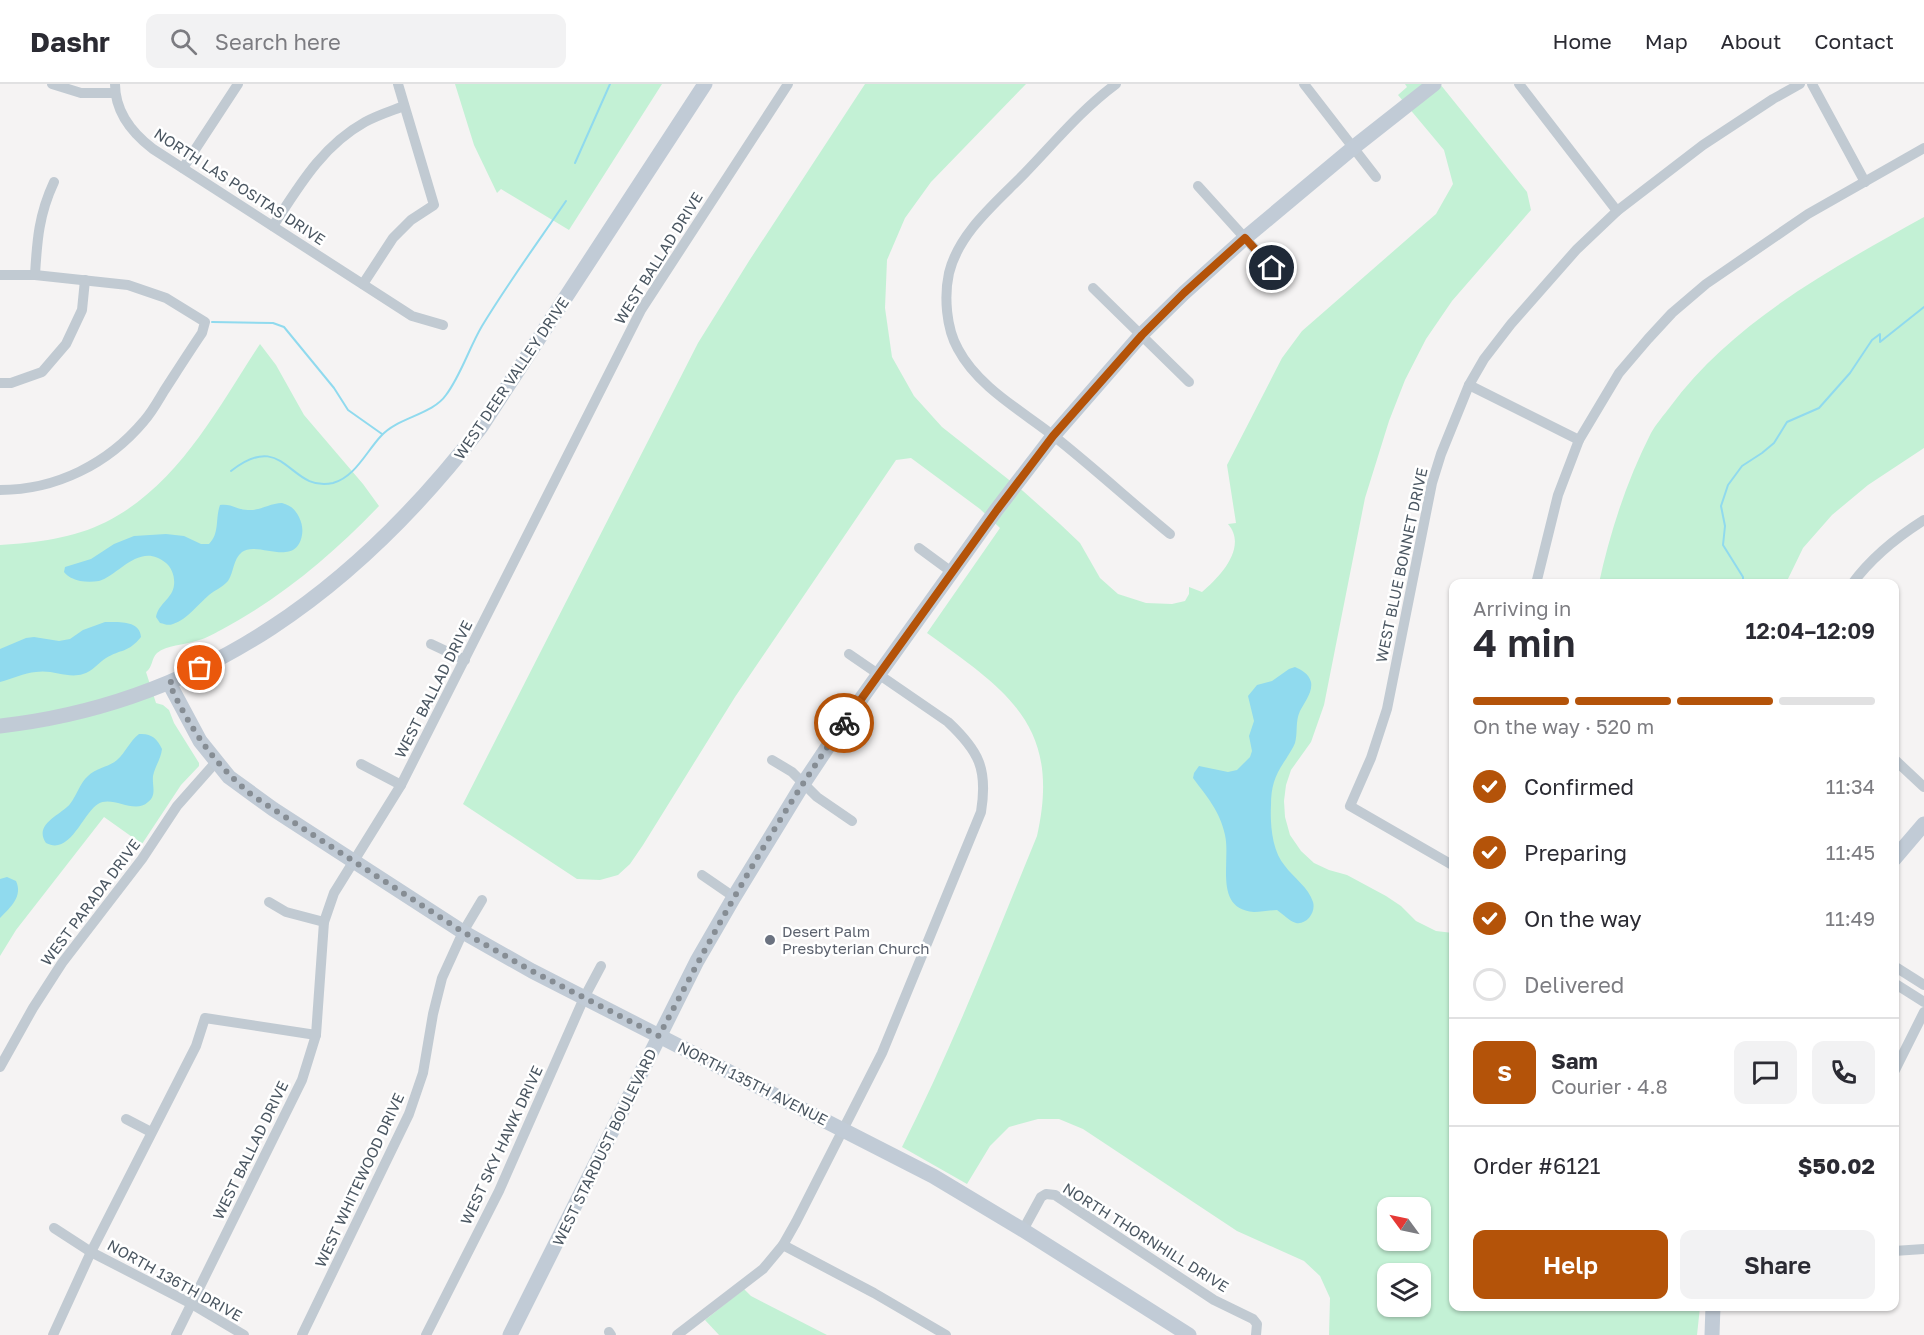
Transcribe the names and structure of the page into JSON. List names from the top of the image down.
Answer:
{
  "streets": {
    "street": [
      "NORTH LAS POSITAS DRIVE",
      "WEST BALLAD DRIVE",
      "WEST DEER VALLEY DRIVE",
      "WEST BLUE BONNET DRIVE",
      "WEST PARADA DRIVE",
      "NORTH 135TH AVENUE",
      "WEST SKY HAWK DRIVE",
      "WEST STARDUST BOULEVARD",
      "WEST WHITEWOOD DRIVE",
      "NORTH THORNHILL DRIVE",
      "NORTH 136TH DRIVE"
    ]
  },
  "crossings": [
    ["WEST BALLAD DRIVE", "NORTH 135TH AVENUE"],
    ["WEST BALLAD DRIVE", "NORTH 136TH DRIVE"],
    ["WEST DEER VALLEY DRIVE", "NORTH 135TH AVENUE"],
    ["WEST PARADA DRIVE", "NORTH 135TH AVENUE"],
    ["NORTH 135TH AVENUE", "WEST SKY HAWK DRIVE"],
    ["NORTH 135TH AVENUE", "WEST STARDUST BOULEVARD"],
    ["NORTH 135TH AVENUE", "WEST WHITEWOOD DRIVE"],
    ["NORTH 135TH AVENUE", "NORTH THORNHILL DRIVE"]
  ],
  "places": ["Desert Palm Presbyterian Church"],
  "north": "top left",
  "page": {
    "header": "Dashr",
    "search": "Search here",
    "nav": [
      "Home",
      "Map",
      "About",
      "Contact"
    ],
    "heading": ["4 min", "Arriving in", "12:04–12:09"],
    "panel": [
      "Sam",
      "Courier · 4.8",
      "Order #6121",
      "$50.02"
    ],
    "bar": "On the way · 520 m",
    "list": [
      ["Confirmed", "11:34"],
      ["Preparing", "11:45"],
      ["On the way", "11:49"],
      "Delivered"
    ],
    "round": "S",
    "buttons": ["Help", "Share"]
  }
}
